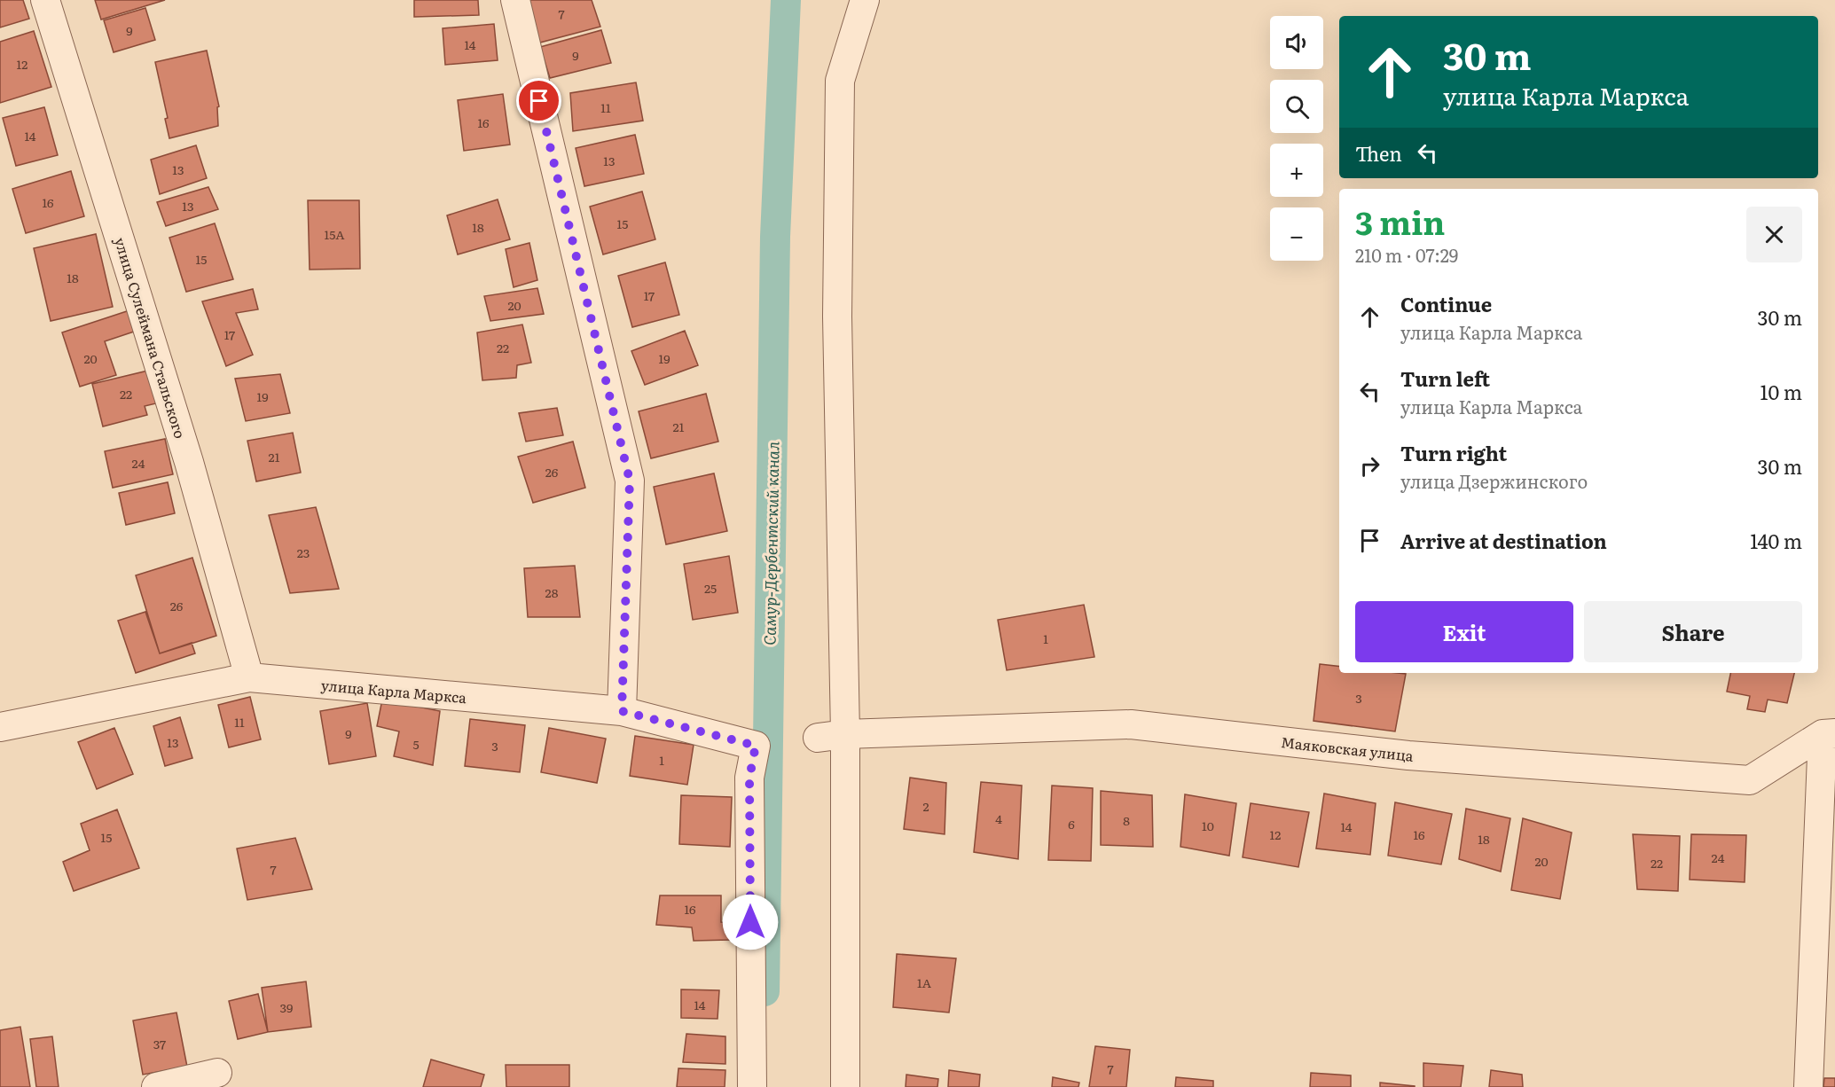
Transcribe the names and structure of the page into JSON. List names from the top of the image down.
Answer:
{
  "streets": {
    "street": ["улица Сулеймана Стальского", "улица Карла Маркса", "Маяковская улица"]
  },
  "crossings": [
    ["улица Сулеймана Стальского", "улица Карла Маркса"]
  ],
  "water": ["Самур-Дербентский канал"],
  "house_numbers": [
    "7",
    "9",
    "14",
    "9",
    "12",
    "11",
    "16",
    "14",
    "13",
    "13",
    "16",
    "13",
    "15",
    "18",
    "15А",
    "15",
    "18",
    "17",
    "20",
    "17",
    "22",
    "20",
    "19",
    "22",
    "19",
    "21",
    "21",
    "24",
    "26",
    "23",
    "25",
    "28",
    "26",
    "1",
    "3",
    "11",
    "9",
    "13",
    "5",
    "3",
    "1",
    "2",
    "4",
    "8",
    "6",
    "10",
    "14",
    "12",
    "16",
    "15",
    "18",
    "24",
    "20",
    "22",
    "7",
    "16",
    "1А",
    "14",
    "39",
    "37",
    "7"
  ],
  "page": {
    "map_buttons": ["+", "−"],
    "turn": ["30 m", "улица Карла Маркса"],
    "then": "Then",
    "heading": ["3 min", "210 m · 07:29"],
    "list": [
      {
        "name": "Continue",
        "note": "улица Карла Маркса",
        "value": "30 m"
      },
      {
        "name": "Turn left",
        "note": "улица Карла Маркса",
        "value": "10 m"
      },
      {
        "name": "Turn right",
        "note": "улица Дзержинского",
        "value": "30 m"
      },
      {
        "name": "Arrive at destination",
        "value": "140 m"
      }
    ],
    "buttons": ["Exit", "Share"]
  }
}
